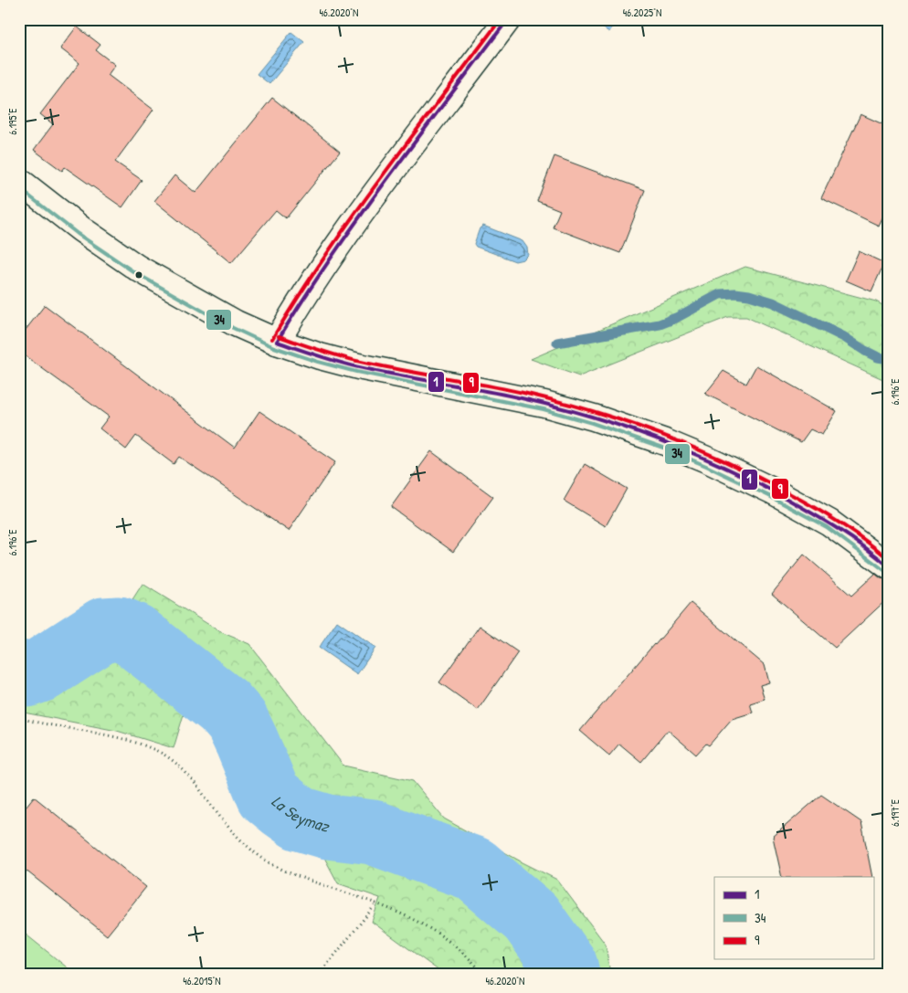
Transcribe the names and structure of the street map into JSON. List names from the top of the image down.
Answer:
{
  "water": ["La Seymaz"],
  "lines": ["transit line 1", "transit line 9", "transit line 34"],
  "legend": ["1", "34", "9"],
  "coordinates": [
    "46.2020°N",
    "46.2025°N",
    "6.195°E",
    "6.196°E",
    "6.197°E",
    "46.2015°N"
  ]
}
